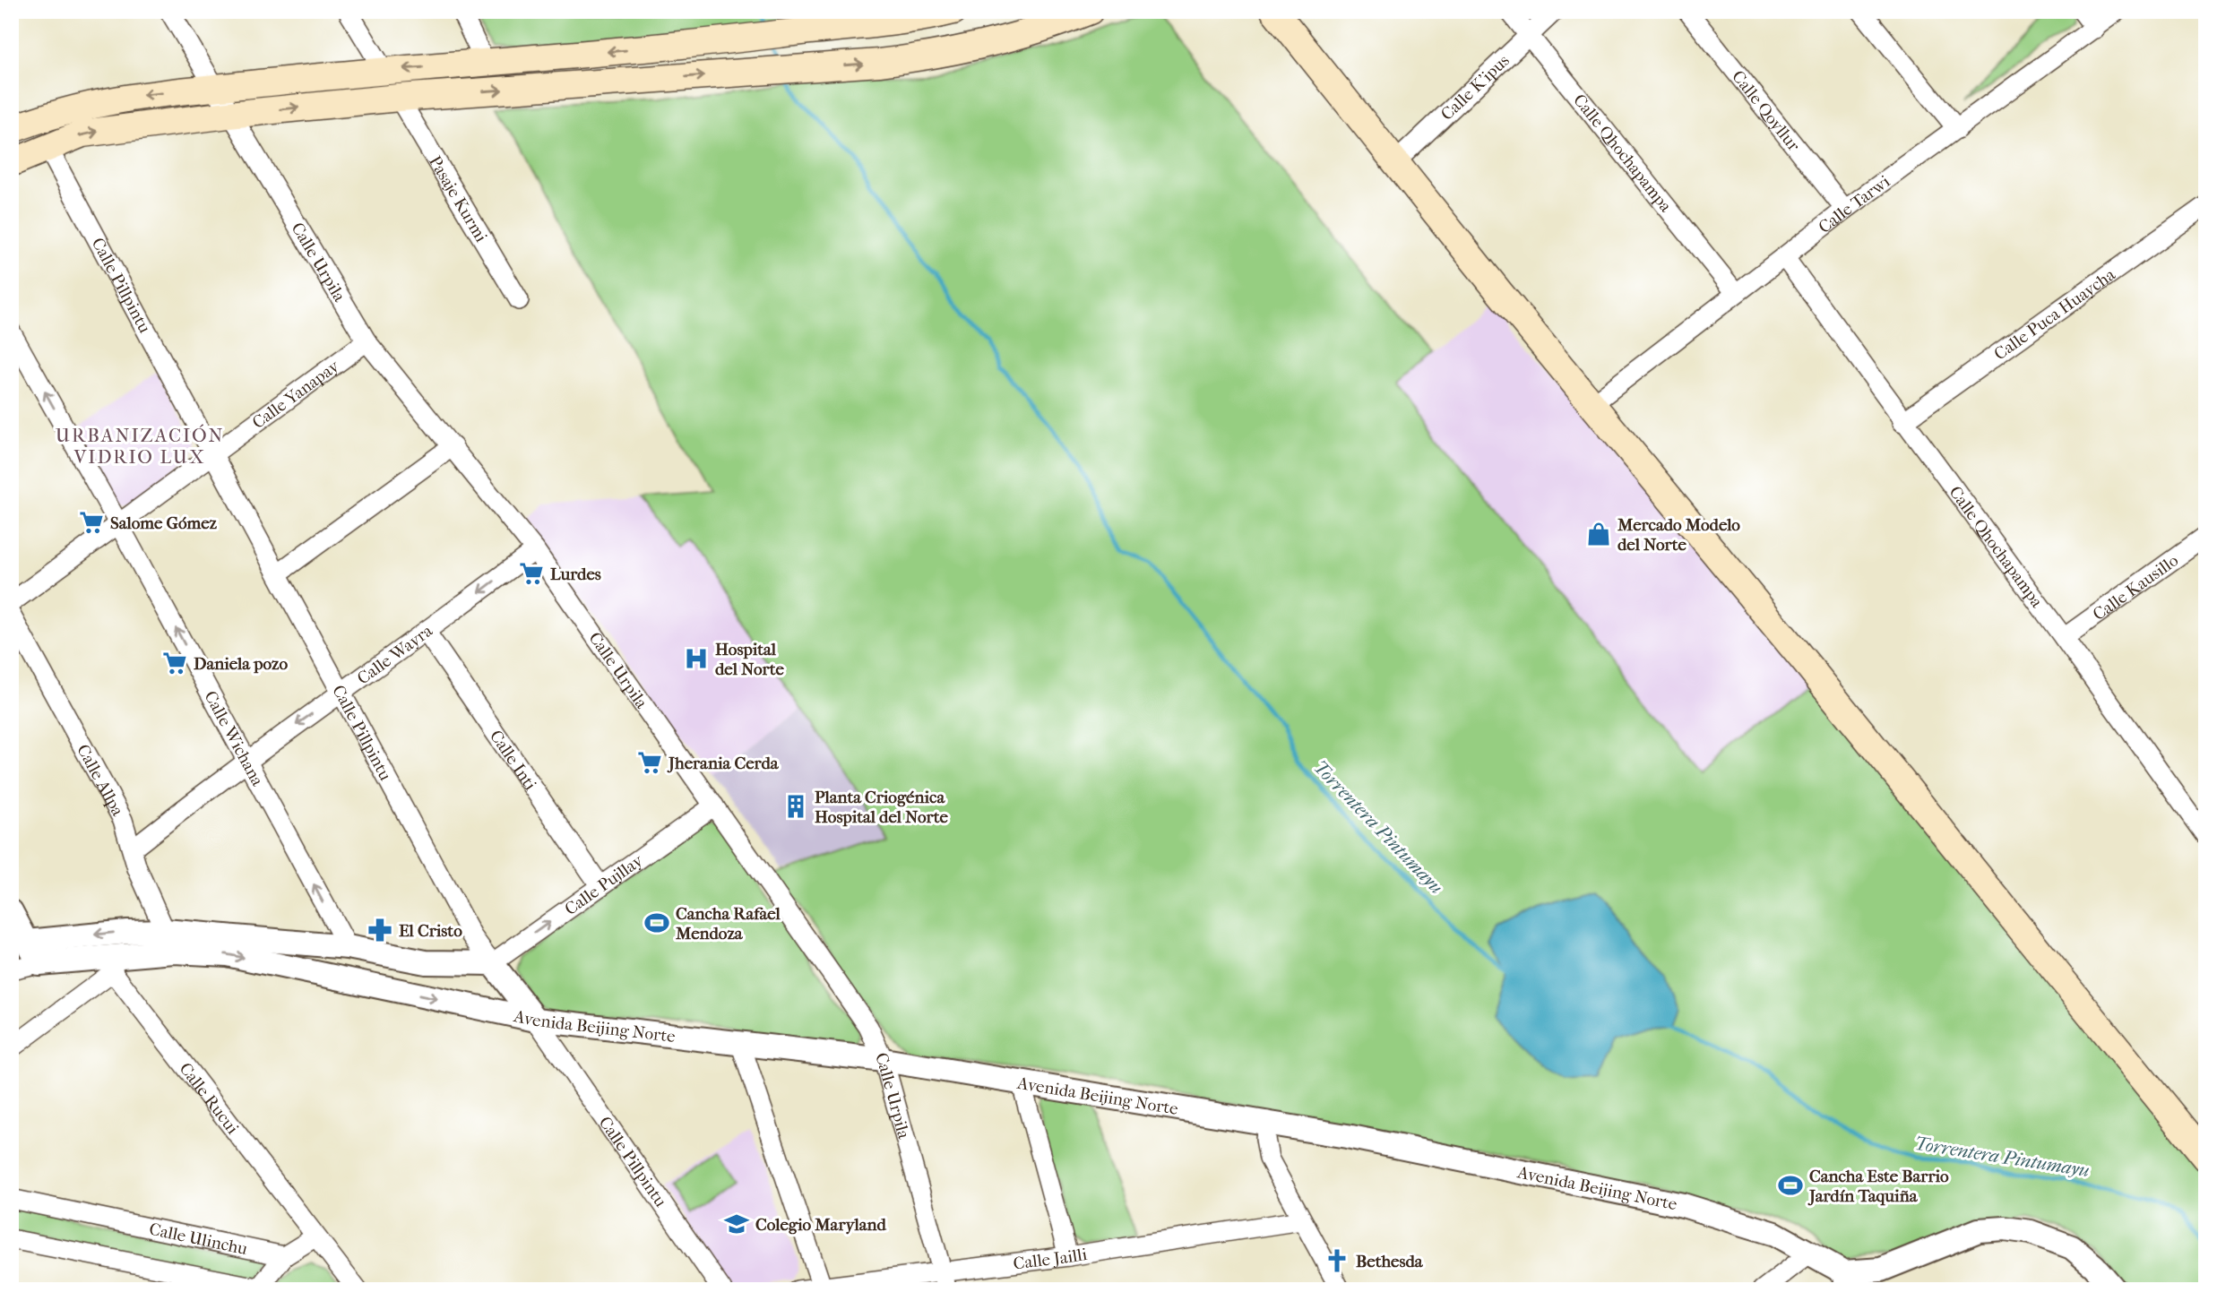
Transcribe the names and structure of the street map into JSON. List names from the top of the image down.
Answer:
{
  "streets": {
    "street": [
      "Calle K'ipus",
      "Calle Qoyllur",
      "Calle Qhochapampa",
      "Pasaje Kurmi",
      "Calle Tarwi",
      "Calle Urpila",
      "Calle Pillpintu",
      "Calle Puca Huaycha",
      "Calle Yanapay",
      "Calle Kausillo",
      "Calle Wayra",
      "Calle Wichana",
      "Calle Inti",
      "Calle Allpa",
      "Calle Pujllay",
      "Avenida Beijing Norte",
      "Calle Rucui",
      "Calle Ulinchu",
      "Calle Jailli"
    ]
  },
  "crossings": [
    ["Calle K'ipus", "Calle Qhochapampa"],
    ["Calle Qoyllur", "Calle Tarwi"],
    ["Calle Qhochapampa", "Calle Tarwi"],
    ["Calle Qhochapampa", "Calle Puca Huaycha"],
    ["Calle Qhochapampa", "Calle Kausillo"],
    ["Calle Urpila", "Calle Yanapay"],
    ["Calle Urpila", "Calle Wayra"],
    ["Calle Urpila", "Calle Pujllay"],
    ["Calle Urpila", "Avenida Beijing Norte"],
    ["Calle Urpila", "Calle Jailli"],
    ["Calle Pillpintu", "Calle Yanapay"],
    ["Calle Pillpintu", "Calle Wayra"],
    ["Calle Pillpintu", "Calle Pujllay"],
    ["Calle Pillpintu", "Avenida Beijing Norte"],
    ["Calle Yanapay", "Calle Wichana"],
    ["Calle Wayra", "Calle Wichana"],
    ["Calle Wayra", "Calle Inti"],
    ["Calle Wayra", "Calle Allpa"],
    ["Calle Wichana", "Avenida Beijing Norte"],
    ["Calle Inti", "Calle Pujllay"],
    ["Calle Allpa", "Avenida Beijing Norte"],
    ["Calle Pujllay", "Avenida Beijing Norte"],
    ["Avenida Beijing Norte", "Calle Rucui"]
  ],
  "one_way": ["Calle Wichana", "Calle Pujllay"],
  "districts": ["URBANIZACIÓN VIDRIO LUX"],
  "water": ["Torrentera Pintumayu"],
  "places": {
    "supermarket": [
      "Salome Gómez",
      "Lurdes",
      "Daniela pozo",
      "Jherania Cerda"
    ],
    "shop": ["Mercado Modelo del Norte"],
    "hospital": ["Hospital del Norte"],
    "building": ["Planta Criogénica Hospital del Norte"],
    "sports": ["Cancha Rafael Mendoza", "Cancha Este Barrio Jardín Taquiña"],
    "pharmacy": ["El Cristo"],
    "school or university": ["Colegio Maryland"],
    "church": ["Bethesda"]
  }
}
